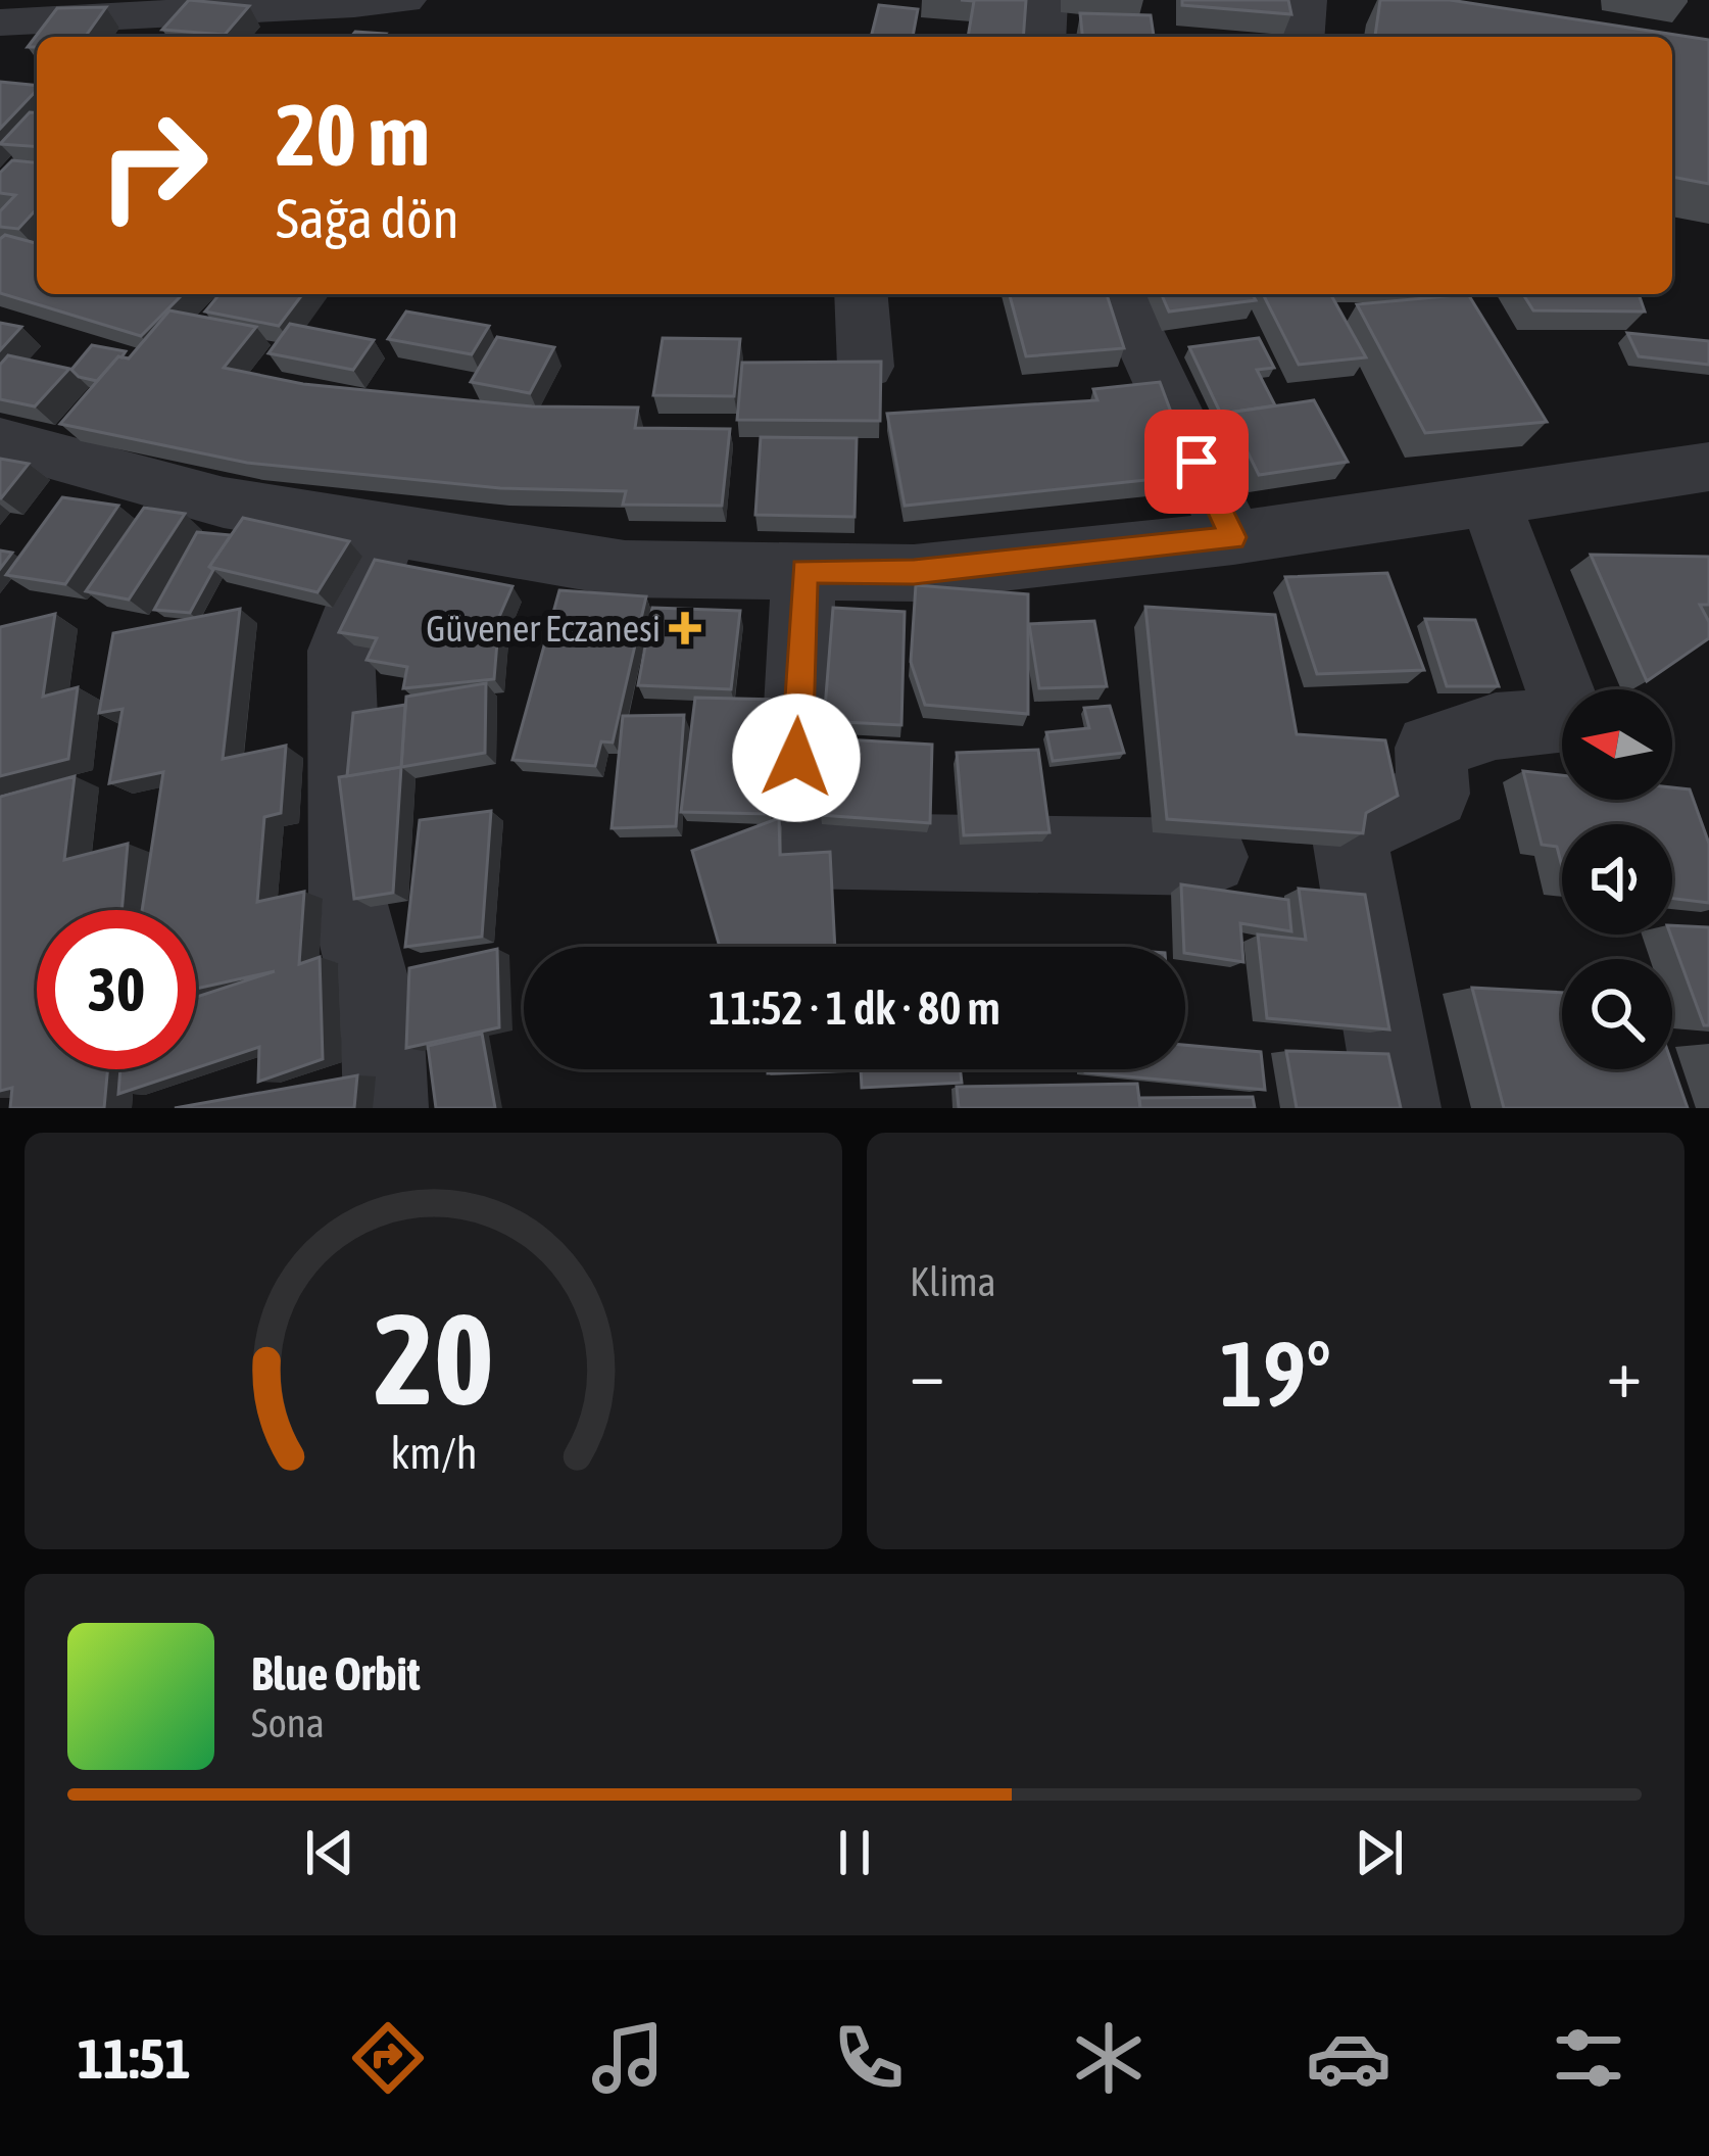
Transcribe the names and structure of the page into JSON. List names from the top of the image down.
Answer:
{
  "places": {
    "health": ["Güvener Eczanesi"]
  },
  "north": "left",
  "page": {
    "turn": ["20 m", "Sağa dön"],
    "limit": "30",
    "trip": "11:52 · 1 dk · 80 m",
    "tile": "Klima",
    "heat": ["−", "19°", "+"],
    "song": ["Blue Orbit", "Sona"],
    "tabs": "11:51",
    "gauge": ["20", "km/h"]
  }
}
